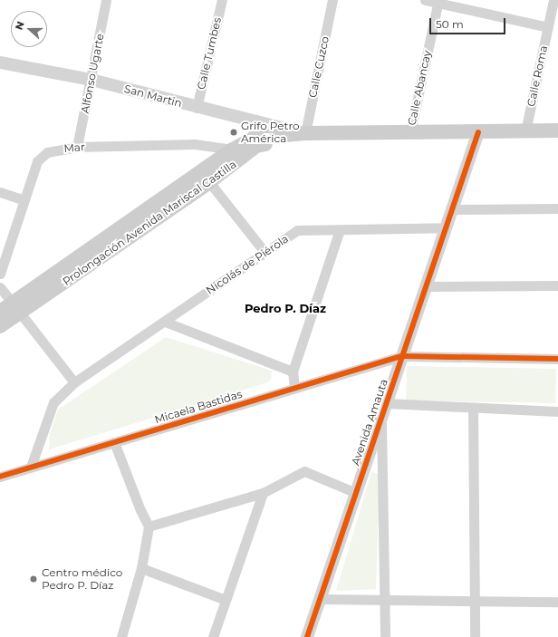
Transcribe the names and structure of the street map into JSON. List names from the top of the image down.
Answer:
{
  "streets": {
    "main road": ["Prolongación Avenida Mariscal Castilla"],
    "street": [
      "Calle Tumbes",
      "Calle Cuzco",
      "Alfonso Ugarte",
      "Calle Roma",
      "Calle Abancay",
      "San Martin",
      "Mar",
      "Nicolás de Piérola",
      "Micaela Bastidas",
      "Avenida Amauta"
    ]
  },
  "crossings": [
    ["Calle Tumbes", "San Martin"],
    ["Calle Cuzco", "San Martin"],
    ["Calle Cuzco", "Prolongación Avenida Mariscal Castilla"],
    ["Alfonso Ugarte", "San Martin"],
    ["Alfonso Ugarte", "Mar"],
    ["Calle Roma", "Prolongación Avenida Mariscal Castilla"],
    ["Calle Abancay", "Prolongación Avenida Mariscal Castilla"],
    ["San Martin", "Prolongación Avenida Mariscal Castilla"],
    ["Mar", "Prolongación Avenida Mariscal Castilla"],
    ["Prolongación Avenida Mariscal Castilla", "Avenida Amauta"],
    ["Nicolás de Piérola", "Micaela Bastidas"],
    ["Nicolás de Piérola", "Avenida Amauta"],
    ["Micaela Bastidas", "Avenida Amauta"]
  ],
  "districts": ["Pedro P. Díaz"],
  "places": ["Grifo Petro América", "Centro médico Pedro P. Díaz"],
  "scale_bar": "50 m",
  "north": "left"
}
